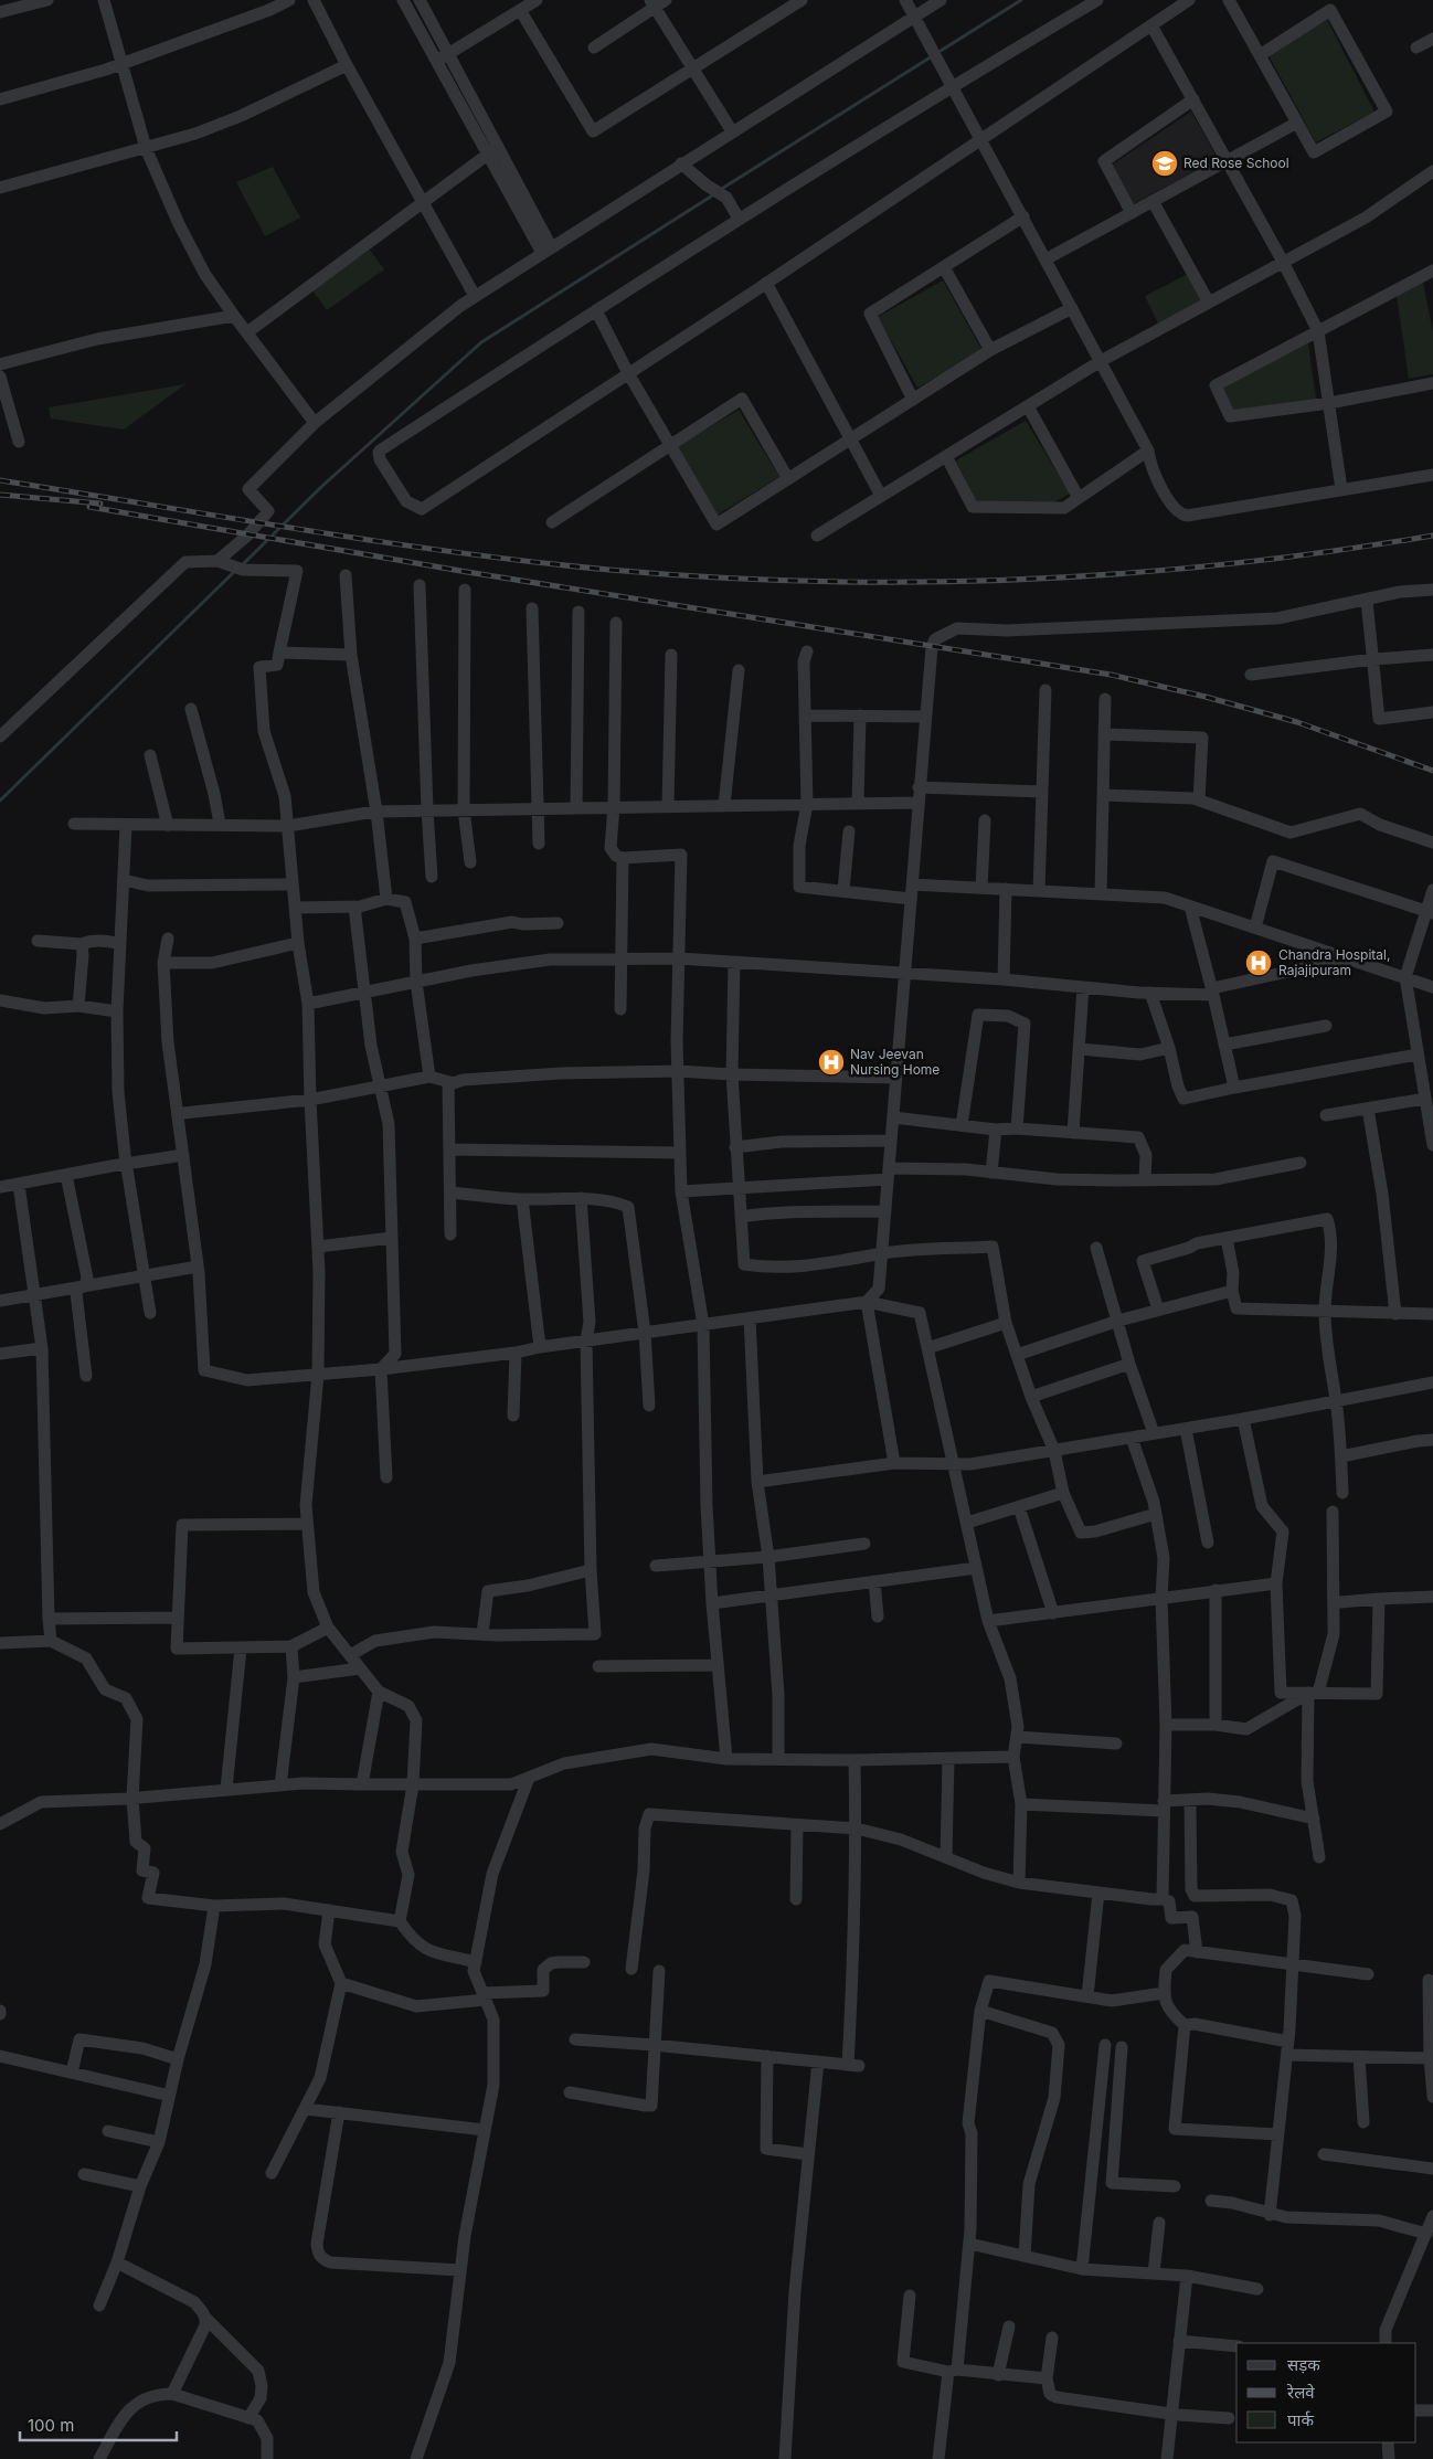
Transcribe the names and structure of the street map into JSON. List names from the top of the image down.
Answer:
{
  "places": {
    "school or university": ["Red Rose School"],
    "hospital": ["Chandra Hospital, Rajajipuram", "Nav Jeevan Nursing Home"]
  },
  "legend": ["सड़क", "रेलवे", "पार्क"],
  "scale_bar": "100 m"
}
